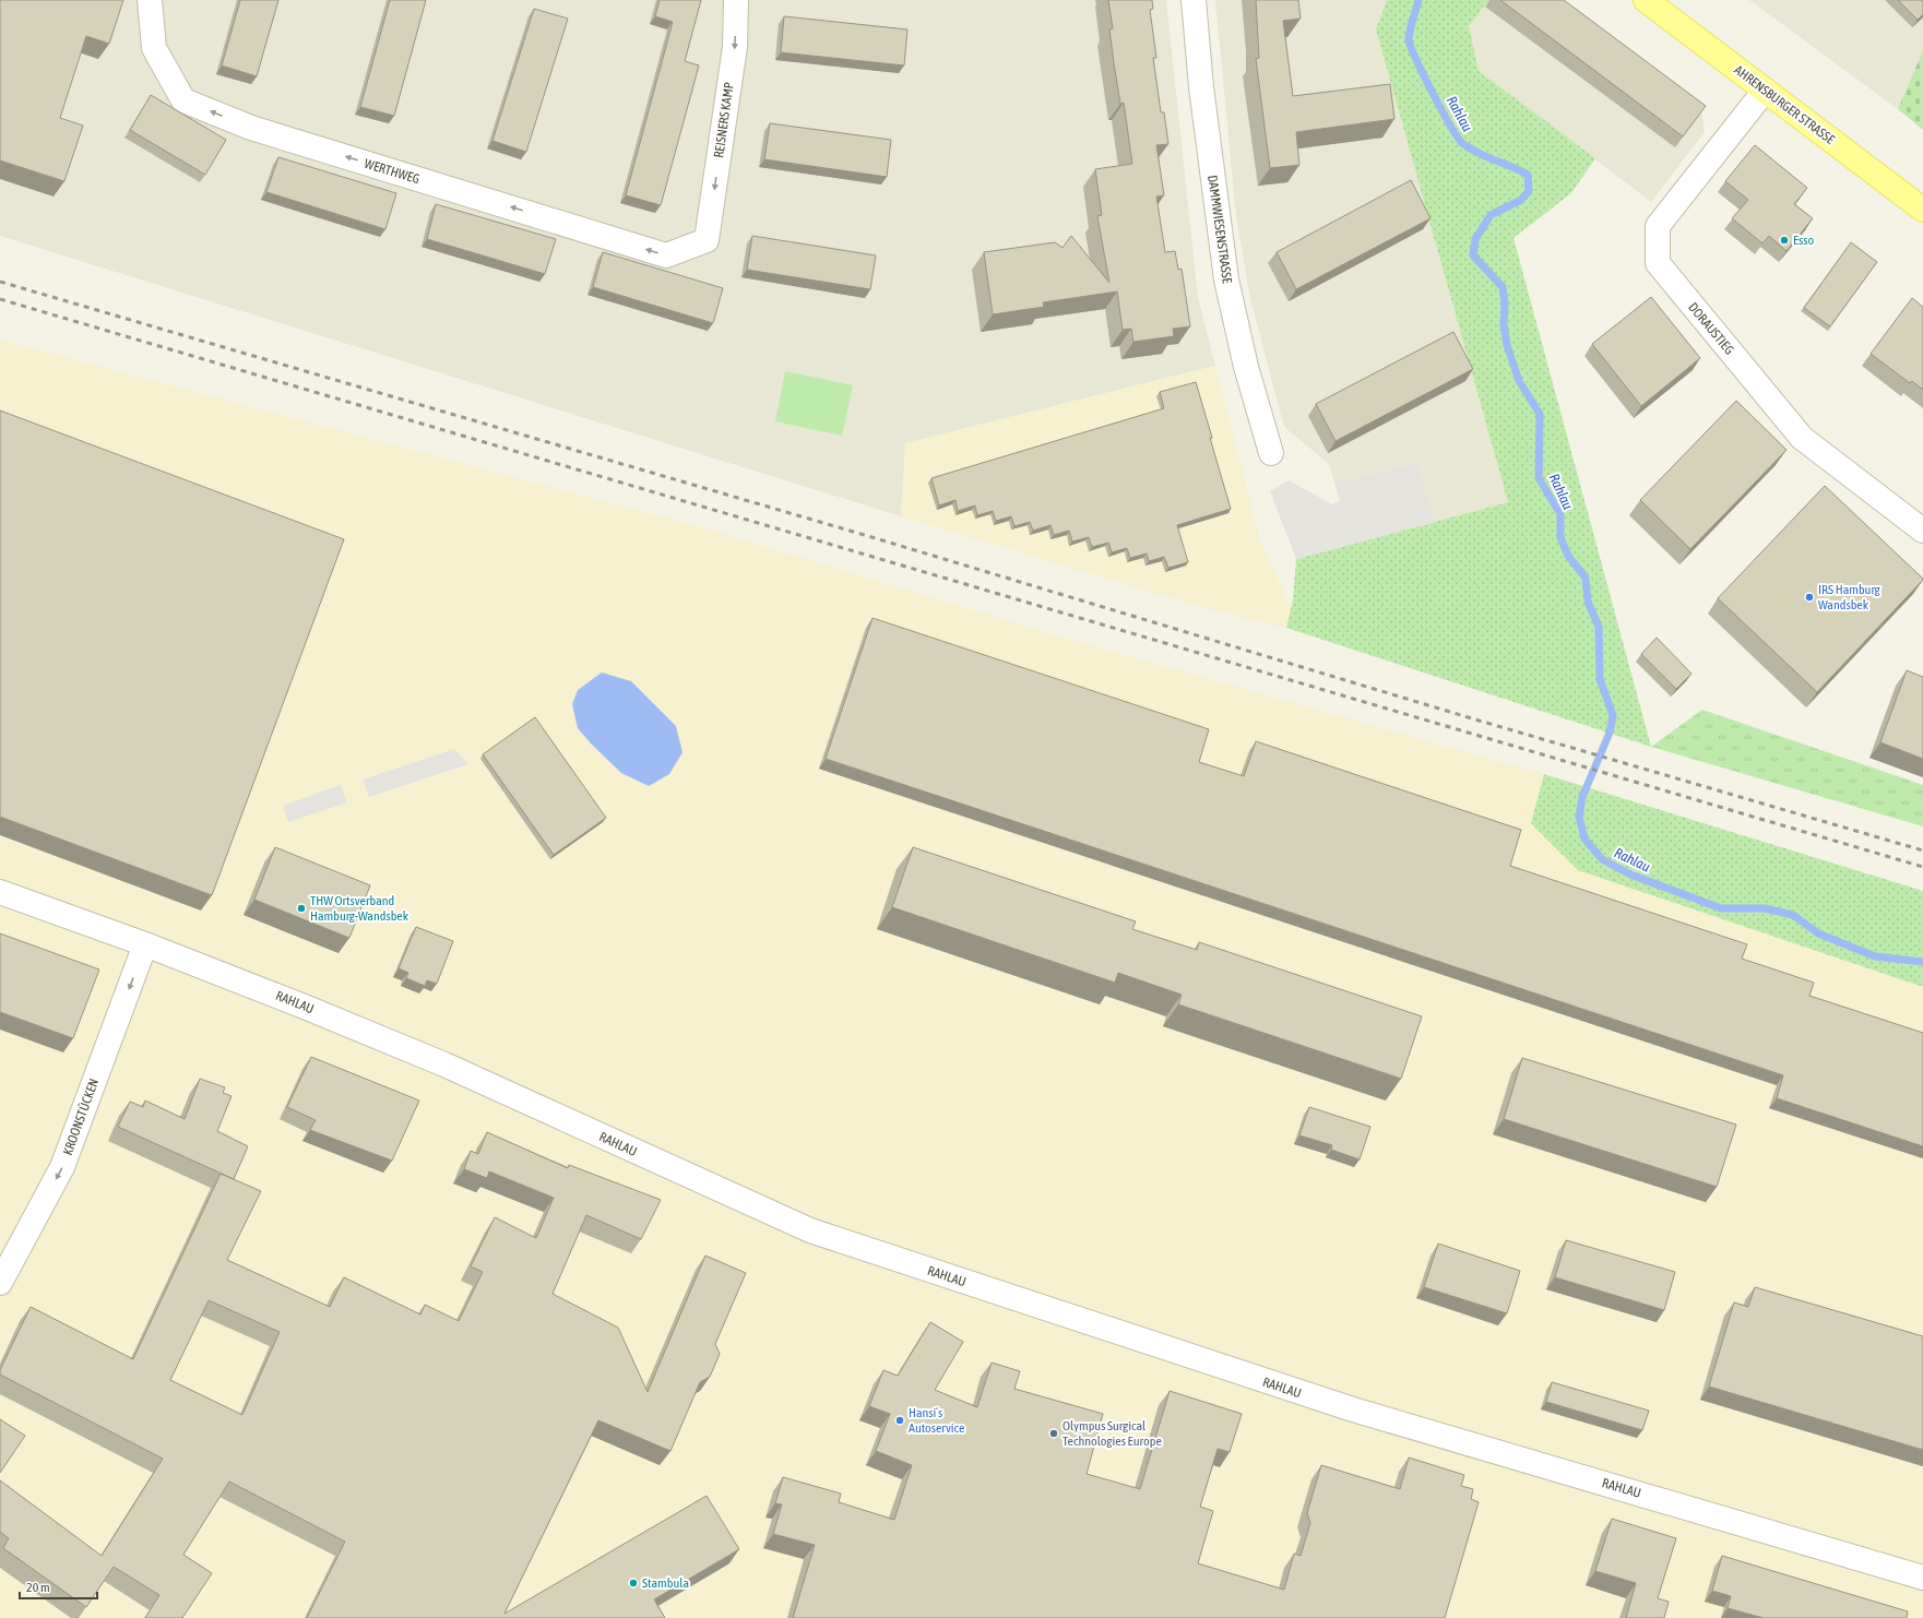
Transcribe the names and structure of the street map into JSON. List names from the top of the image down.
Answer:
{
  "streets": {
    "main road": ["AHRENSBURGER STRASSE"],
    "street": [
      "REISNERS KAMP",
      "WERTHWEG",
      "DAMMWIESENSTRASSE",
      "DORAUSTIEG",
      "RAHLAU",
      "KROONSTÜCKEN"
    ]
  },
  "crossings": [
    ["AHRENSBURGER STRASSE", "DORAUSTIEG"],
    ["REISNERS KAMP", "WERTHWEG"],
    ["RAHLAU", "KROONSTÜCKEN"]
  ],
  "one_way": ["REISNERS KAMP", "WERTHWEG", "KROONSTÜCKEN"],
  "water": ["Rahlau"],
  "places": [
    "Esso",
    "IRS Hamburg Wandsbek",
    "THW Ortsverband Hamburg-Wandsbek",
    "Hansi´s Autoservice",
    "Olympus Surgical Technologies Europe",
    "Stambula"
  ],
  "scale_bar": "20 m"
}
